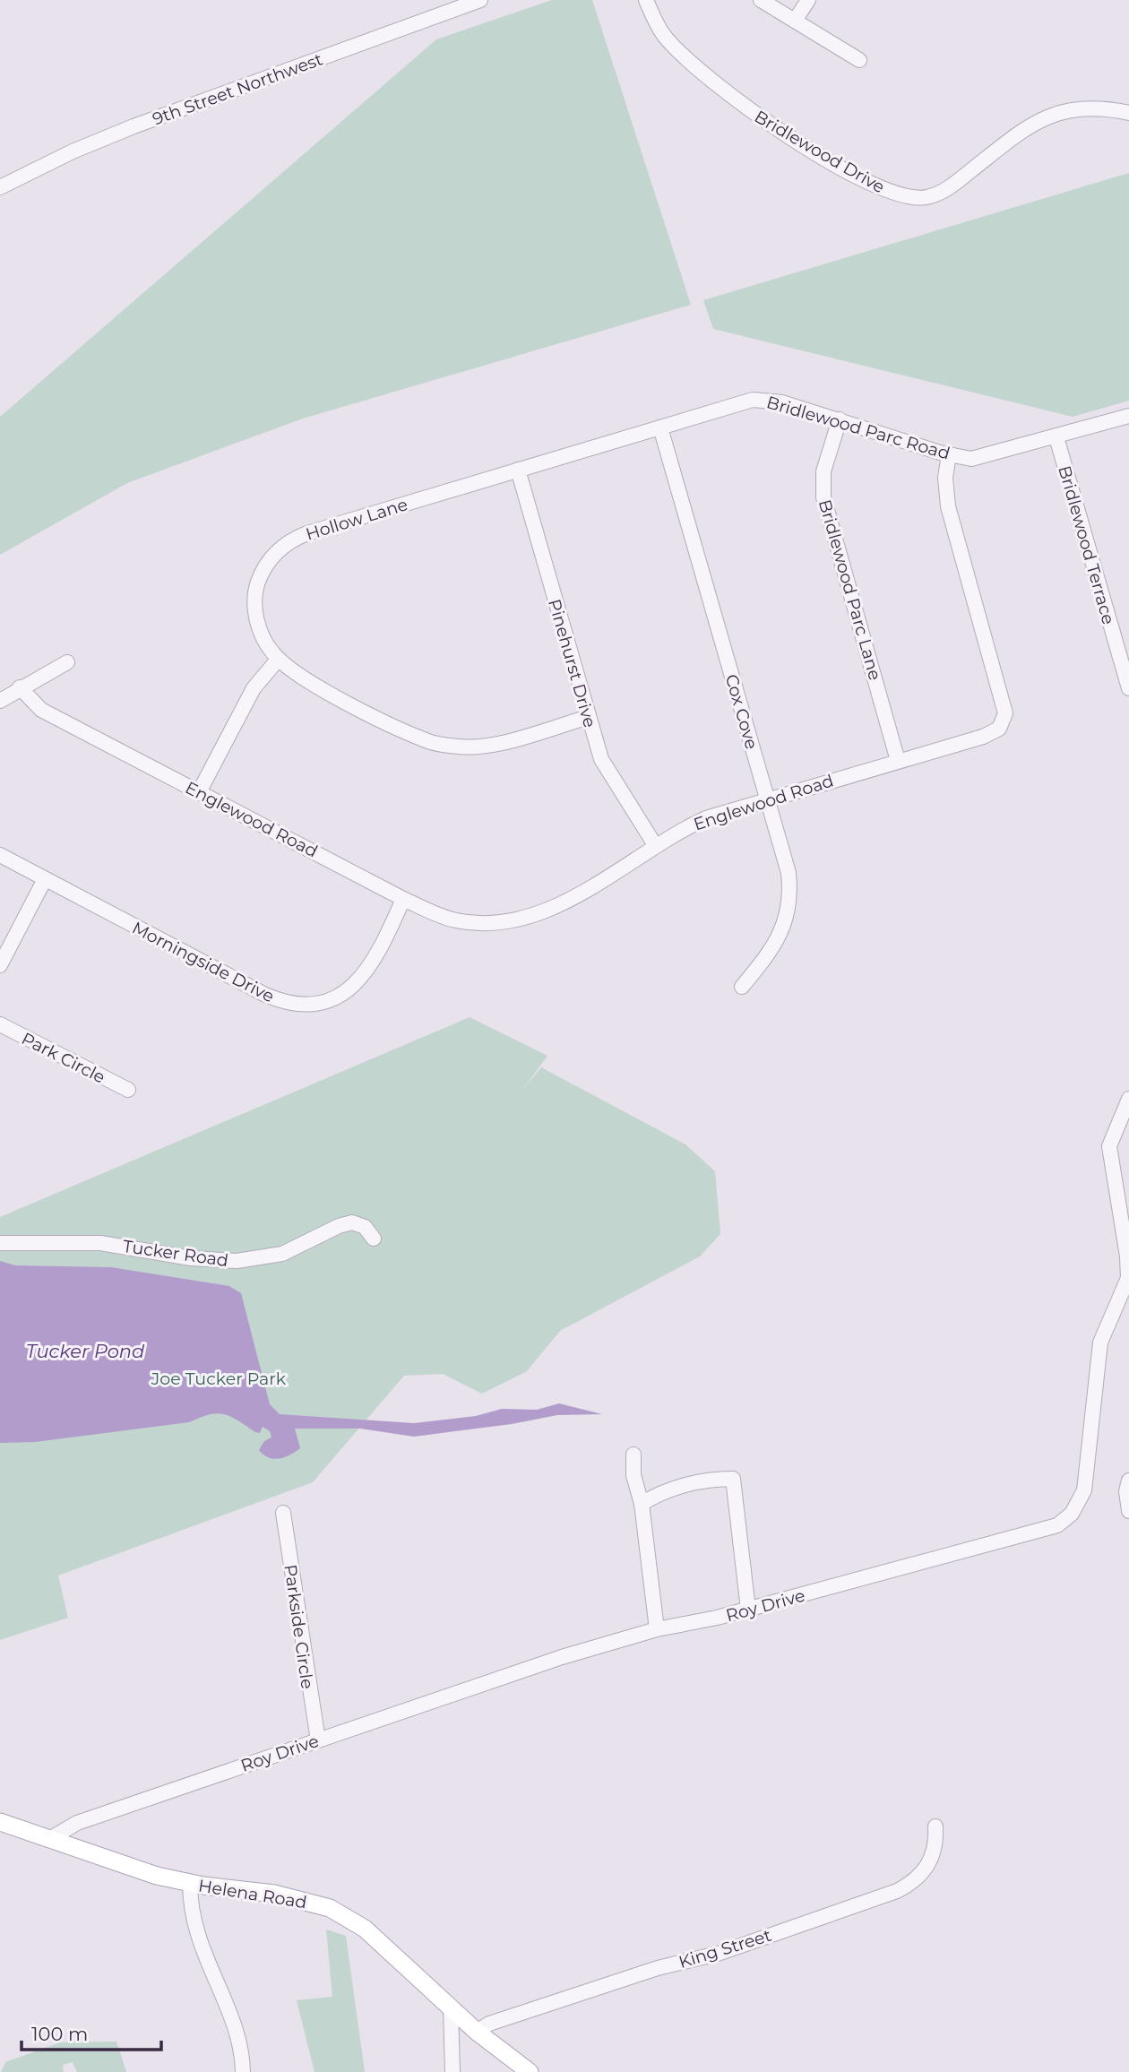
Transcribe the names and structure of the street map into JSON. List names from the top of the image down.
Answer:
{
  "streets": {
    "main road": ["Helena Road"],
    "street": [
      "9th Street Northwest",
      "Bridlewood Drive",
      "Bridlewood Parc Road",
      "Hollow Lane",
      "Bridlewood Terrace",
      "Bridlewood Parc Lane",
      "Pinehurst Drive",
      "Cox Cove",
      "Englewood Road",
      "Morningside Drive",
      "Park Circle",
      "Tucker Road",
      "Roy Drive",
      "Parkside Circle",
      "King Street"
    ]
  },
  "crossings": [
    ["Bridlewood Parc Road", "Hollow Lane"],
    ["Bridlewood Parc Road", "Bridlewood Terrace"],
    ["Bridlewood Parc Road", "Bridlewood Parc Lane"],
    ["Bridlewood Parc Road", "Cox Cove"],
    ["Bridlewood Parc Road", "Englewood Road"],
    ["Hollow Lane", "Pinehurst Drive"],
    ["Hollow Lane", "Cox Cove"],
    ["Bridlewood Parc Lane", "Englewood Road"],
    ["Pinehurst Drive", "Englewood Road"],
    ["Cox Cove", "Englewood Road"],
    ["Englewood Road", "Morningside Drive"],
    ["Roy Drive", "Parkside Circle"],
    ["Roy Drive", "Helena Road"],
    ["Helena Road", "King Street"]
  ],
  "water": ["Tucker Pond"],
  "parks": ["Joe Tucker Park"],
  "scale_bar": "100 m"
}
